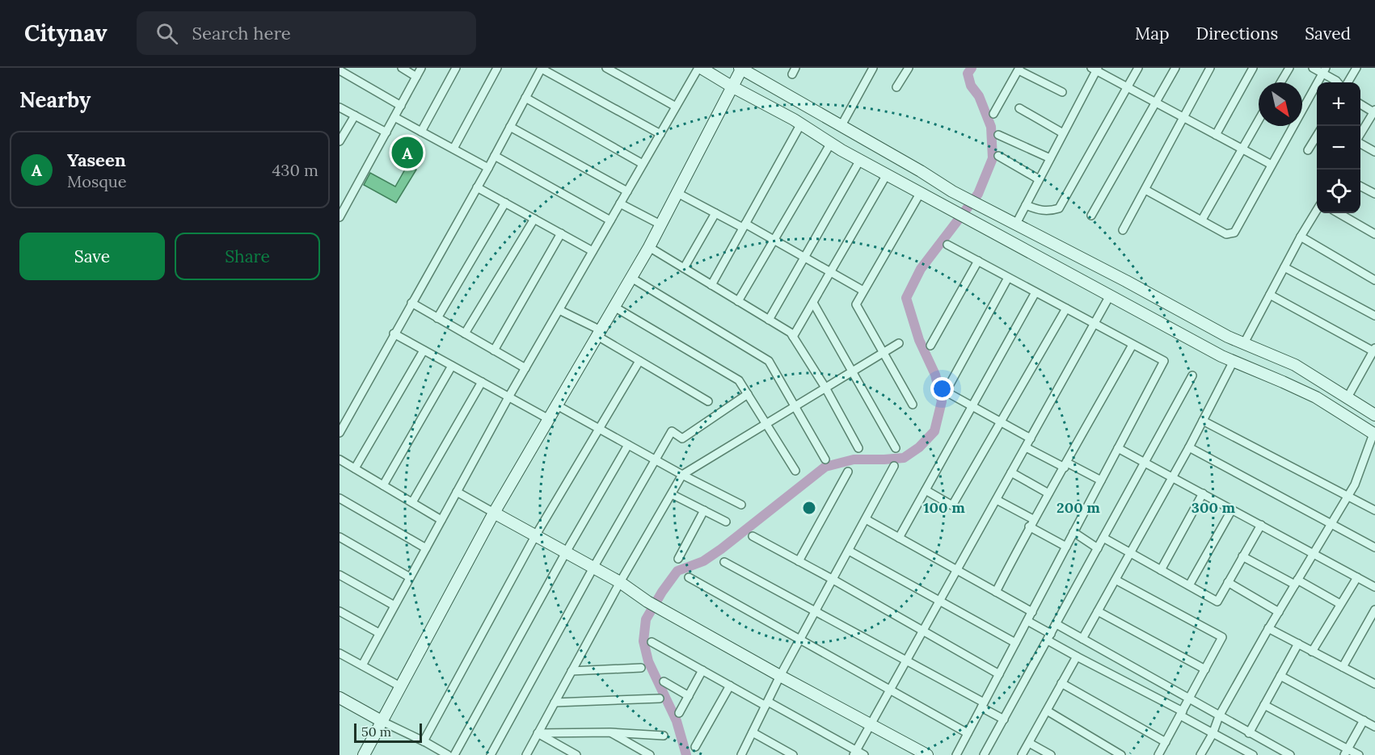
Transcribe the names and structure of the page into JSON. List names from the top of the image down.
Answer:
{
  "scale_bar": "50 m",
  "north": "bottom right",
  "page": {
    "header": "Citynav",
    "search": "Search here",
    "nav": ["Map", "Directions", "Saved"],
    "heading": "Nearby",
    "map_buttons": ["+", "−"],
    "list": [
      {
        "mark": "A",
        "name": "Yaseen",
        "note": "Mosque",
        "value": "430 m"
      }
    ],
    "pins": "A",
    "buttons": ["Save", "Share"],
    "scale": "50 m"
  },
  "rings": ["100 m", "200 m", "300 m"]
}
